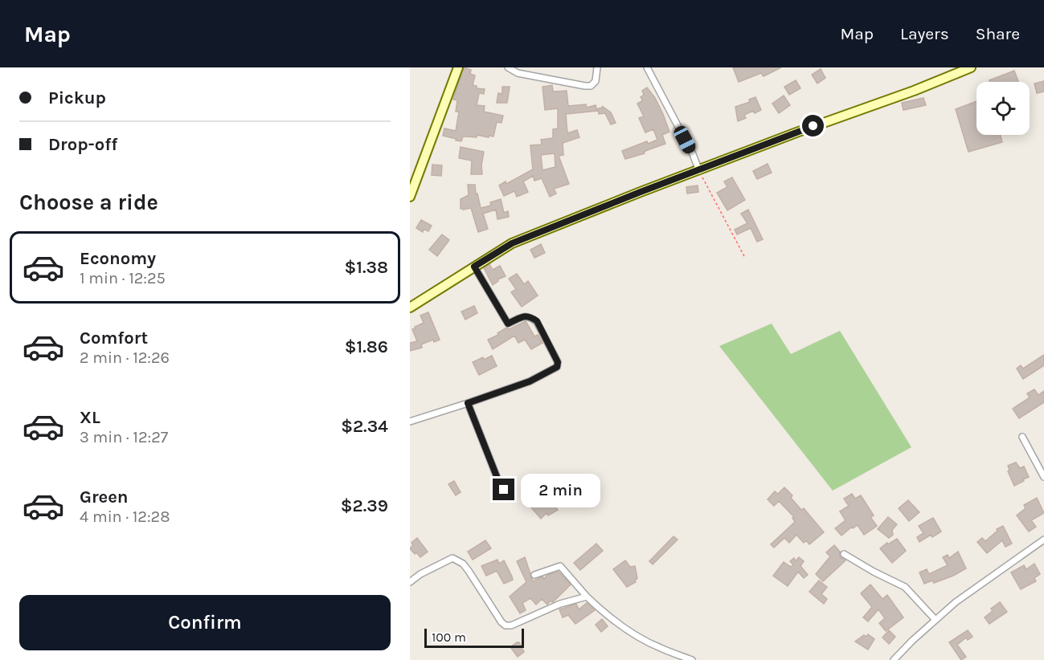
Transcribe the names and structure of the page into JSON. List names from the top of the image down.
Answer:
{
  "scale_bar": "100 m",
  "page": {
    "header": "Map",
    "nav": ["Map", "Layers", "Share"],
    "banner": ["Pickup", "Drop-off"],
    "heading": "Choose a ride",
    "list": [
      {
        "name": "Economy",
        "note": "1 min · 12:25",
        "value": "$1.38"
      },
      {
        "name": "Comfort",
        "note": "2 min · 12:26",
        "value": "$1.86"
      },
      {
        "name": "XL",
        "note": "3 min · 12:27",
        "value": "$2.34"
      },
      {
        "name": "Green",
        "note": "4 min · 12:28",
        "value": "$2.39"
      }
    ],
    "bubble": "2 min",
    "buttons": "Confirm",
    "scale": "100 m"
  }
}
